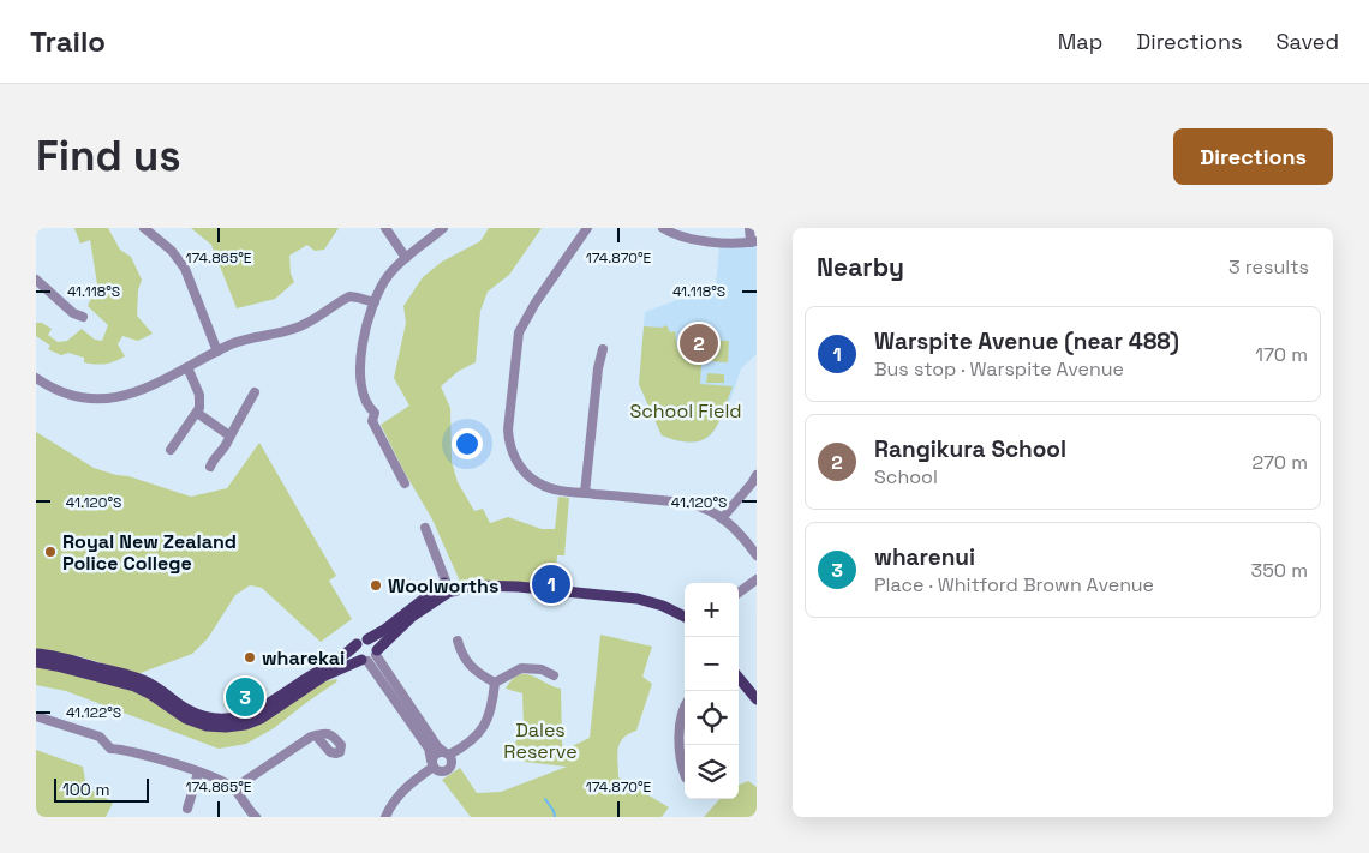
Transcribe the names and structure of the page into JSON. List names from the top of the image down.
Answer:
{
  "parks": ["School Field", "Dales Reserve"],
  "places": ["Royal New Zealand Police College", "Woolworths", "wharekai"],
  "scale_bar": "100 m",
  "page": {
    "header": "Trailo",
    "nav": ["Map", "Directions", "Saved"],
    "buttons": "Directions",
    "title": "Find us",
    "heading": ["Nearby", "3 results"],
    "list": [
      {
        "mark": "1",
        "name": "Warspite Avenue (near 488)",
        "note": "Bus stop · Warspite Avenue",
        "value": "170 m"
      },
      {
        "mark": "2",
        "name": "Rangikura School",
        "note": "School",
        "value": "270 m"
      },
      {
        "mark": "3",
        "name": "wharenui",
        "note": "Place · Whitford Brown Avenue",
        "value": "350 m"
      }
    ],
    "pins": ["2", "1", "3"],
    "map_buttons": ["+", "−"],
    "scale": "100 m"
  },
  "coordinates": [
    "174.865°E",
    "174.870°E",
    "41.118°S",
    "41.120°S",
    "41.122°S"
  ]
}
